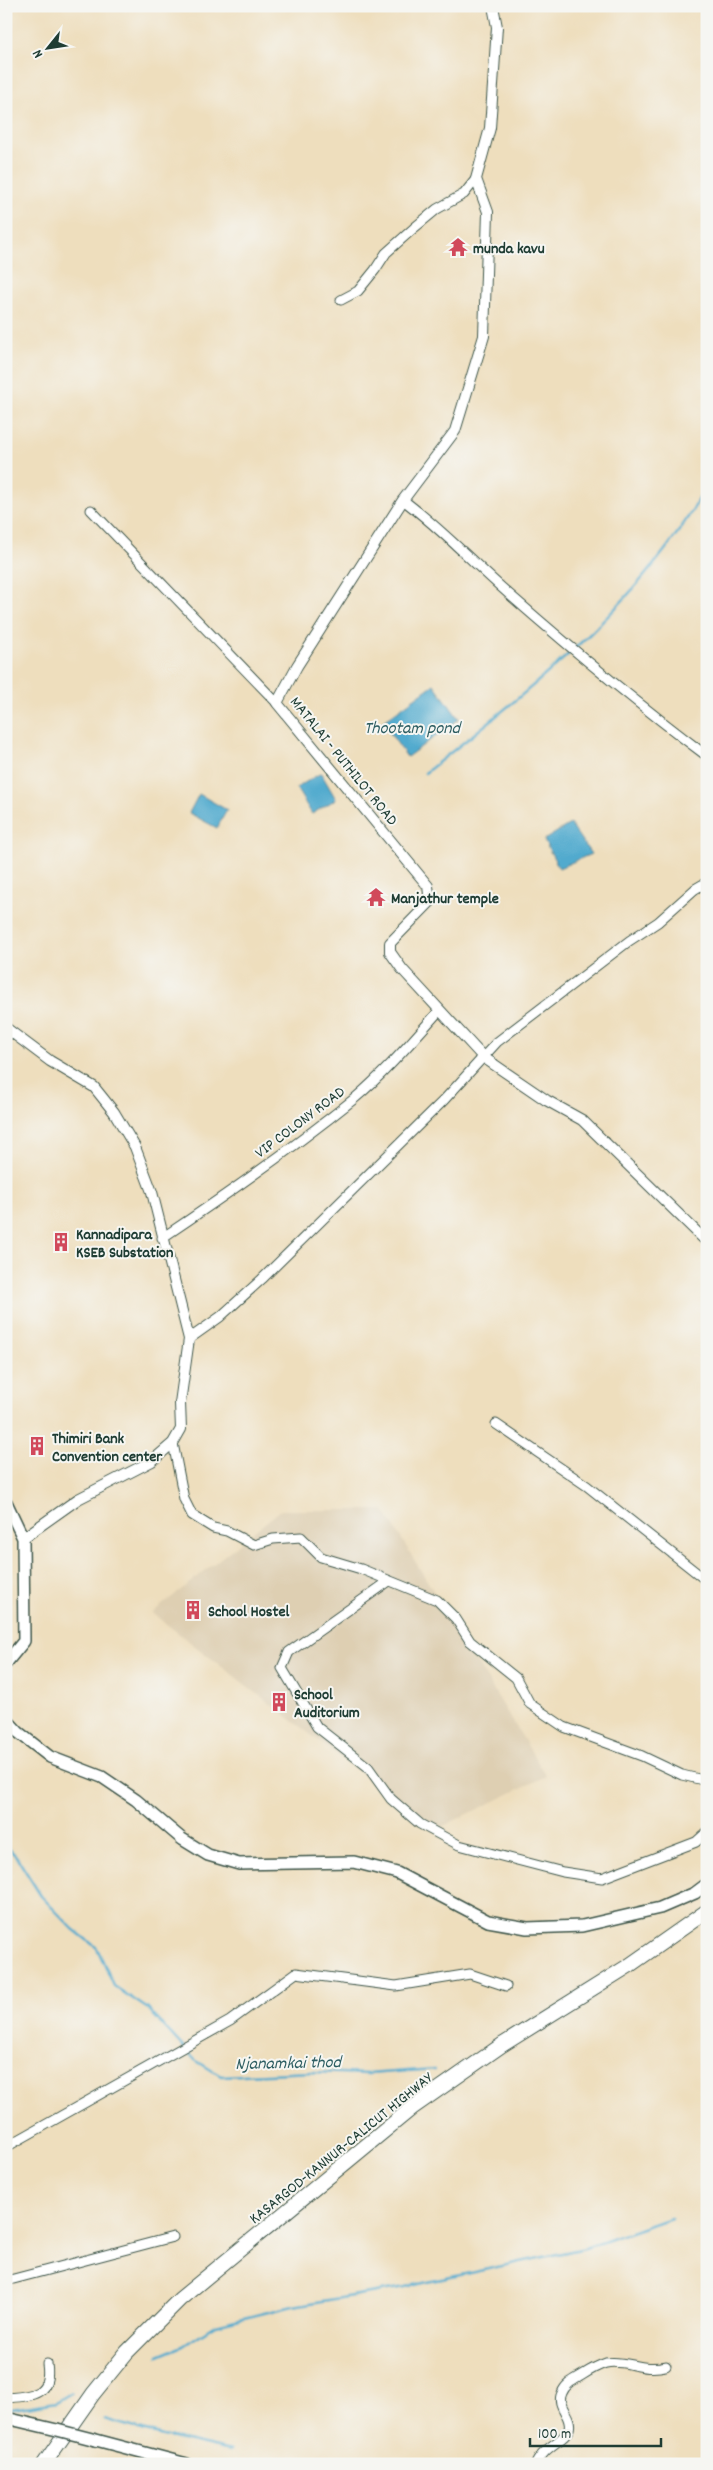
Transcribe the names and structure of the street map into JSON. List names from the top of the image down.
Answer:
{
  "streets": {
    "highway": ["KASARGOD-KANNUR-CALICUT HIGHWAY"],
    "street": ["MATALAI - PUTHILOT ROAD", "VIP COLONY ROAD"]
  },
  "crossings": [
    ["MATALAI - PUTHILOT ROAD", "VIP COLONY ROAD"]
  ],
  "water": ["Thootam pond", "Njanamkai thod"],
  "places": {
    "temple": ["munda kavu", "Manjathur temple"],
    "building": [
      "Kannadipara KSEB Substation",
      "Thimiri Bank Convention center",
      "School Hostel",
      "School Auditorium"
    ]
  },
  "scale_bar": "100 m",
  "north": "bottom left"
}
